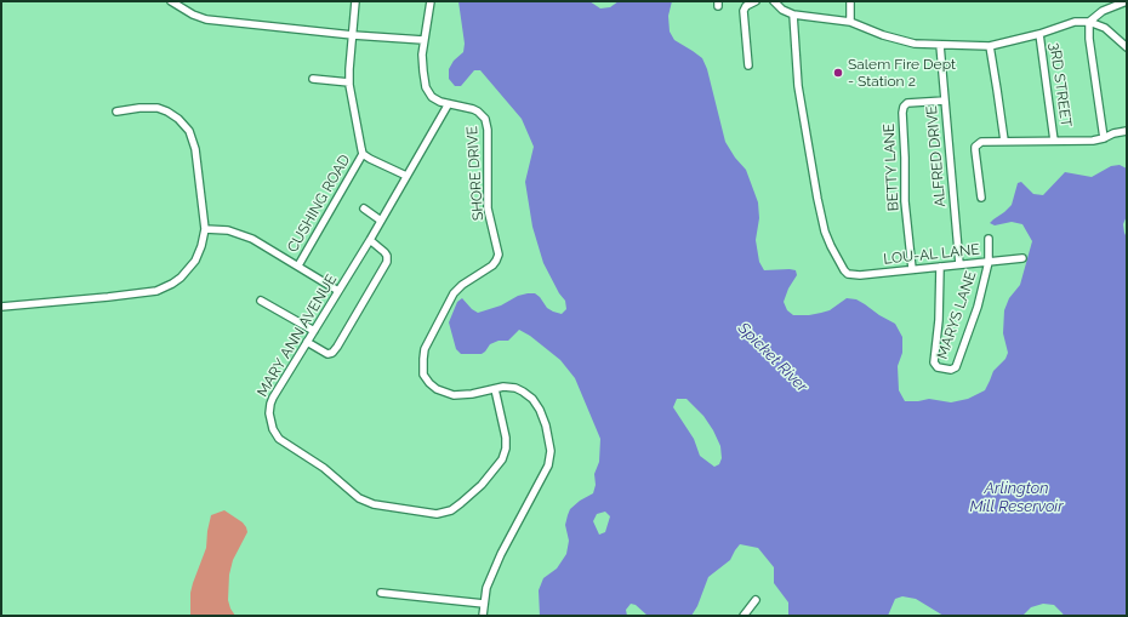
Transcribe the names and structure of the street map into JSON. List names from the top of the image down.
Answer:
{
  "streets": {
    "street": [
      "3RD STREET",
      "ALFRED DRIVE",
      "BETTY LANE",
      "SHORE DRIVE",
      "CUSHING ROAD",
      "LOU-AL LANE",
      "MARYS LANE",
      "MARY ANN AVENUE"
    ]
  },
  "crossings": [
    ["ALFRED DRIVE", "BETTY LANE"],
    ["ALFRED DRIVE", "LOU-AL LANE"],
    ["BETTY LANE", "LOU-AL LANE"],
    ["SHORE DRIVE", "MARY ANN AVENUE"],
    ["LOU-AL LANE", "MARYS LANE"]
  ],
  "water": ["Spicket River", "Arlington Mill Reservoir"],
  "places": ["Salem Fire Dept - Station 2"]
}
